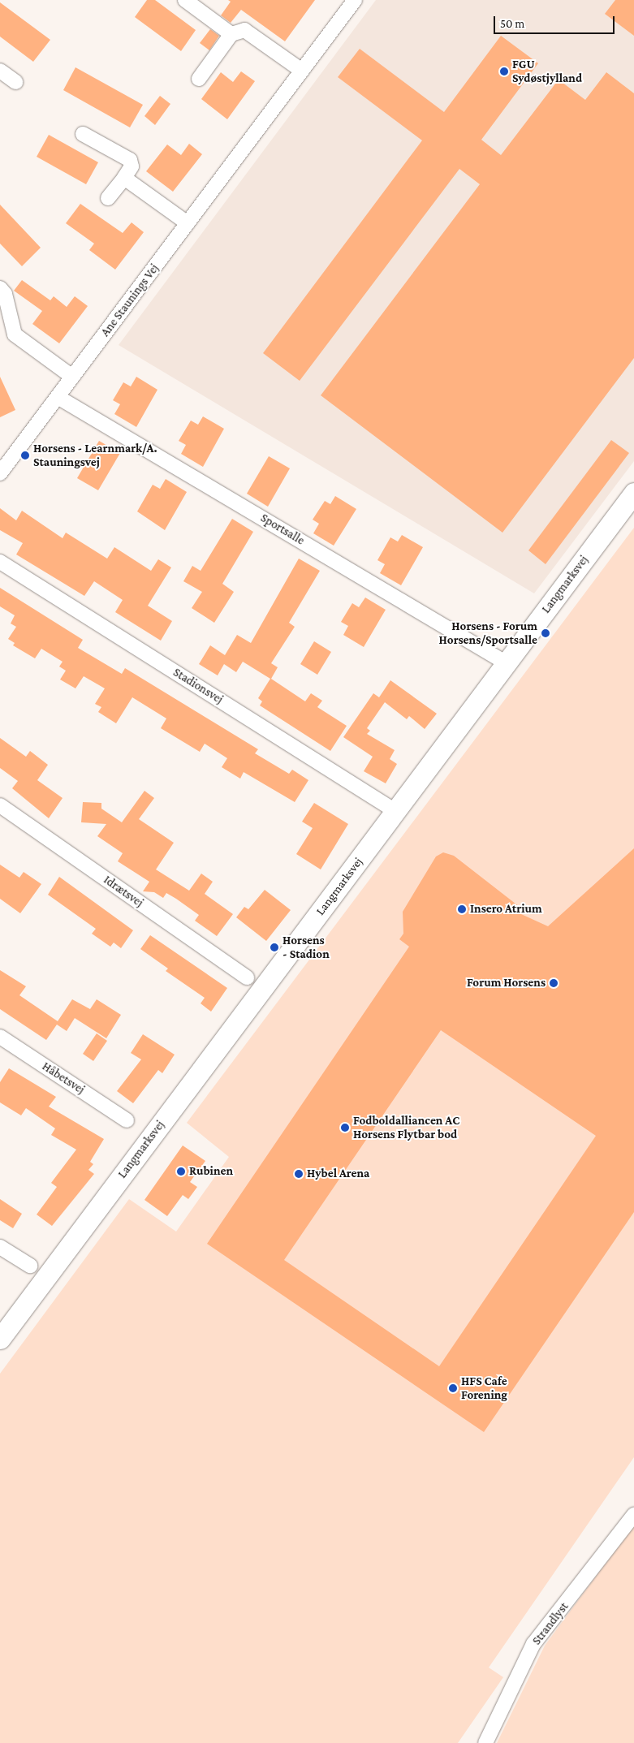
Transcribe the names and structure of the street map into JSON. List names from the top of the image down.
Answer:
{
  "streets": {
    "main road": ["Langmarksvej"],
    "street": [
      "Ane Staunings Vej",
      "Sportsalle",
      "Stadionsvej",
      "Idrætsvej",
      "Håbetsvej",
      "Strandlyst"
    ]
  },
  "crossings": [
    ["Ane Staunings Vej", "Sportsalle"],
    ["Sportsalle", "Langmarksvej"],
    ["Langmarksvej", "Stadionsvej"]
  ],
  "places": [
    "FGU Sydøstjylland",
    "Horsens - Learnmark/A. Stauningsvej",
    "Horsens - Forum Horsens/Sportsalle",
    "Insero Atrium",
    "Horsens - Stadion",
    "Forum Horsens",
    "Fodboldalliancen AC Horsens Flytbar bod",
    "Rubinen",
    "Hybel Arena",
    "HFS Cafe Forening"
  ],
  "scale_bar": "50 m"
}
